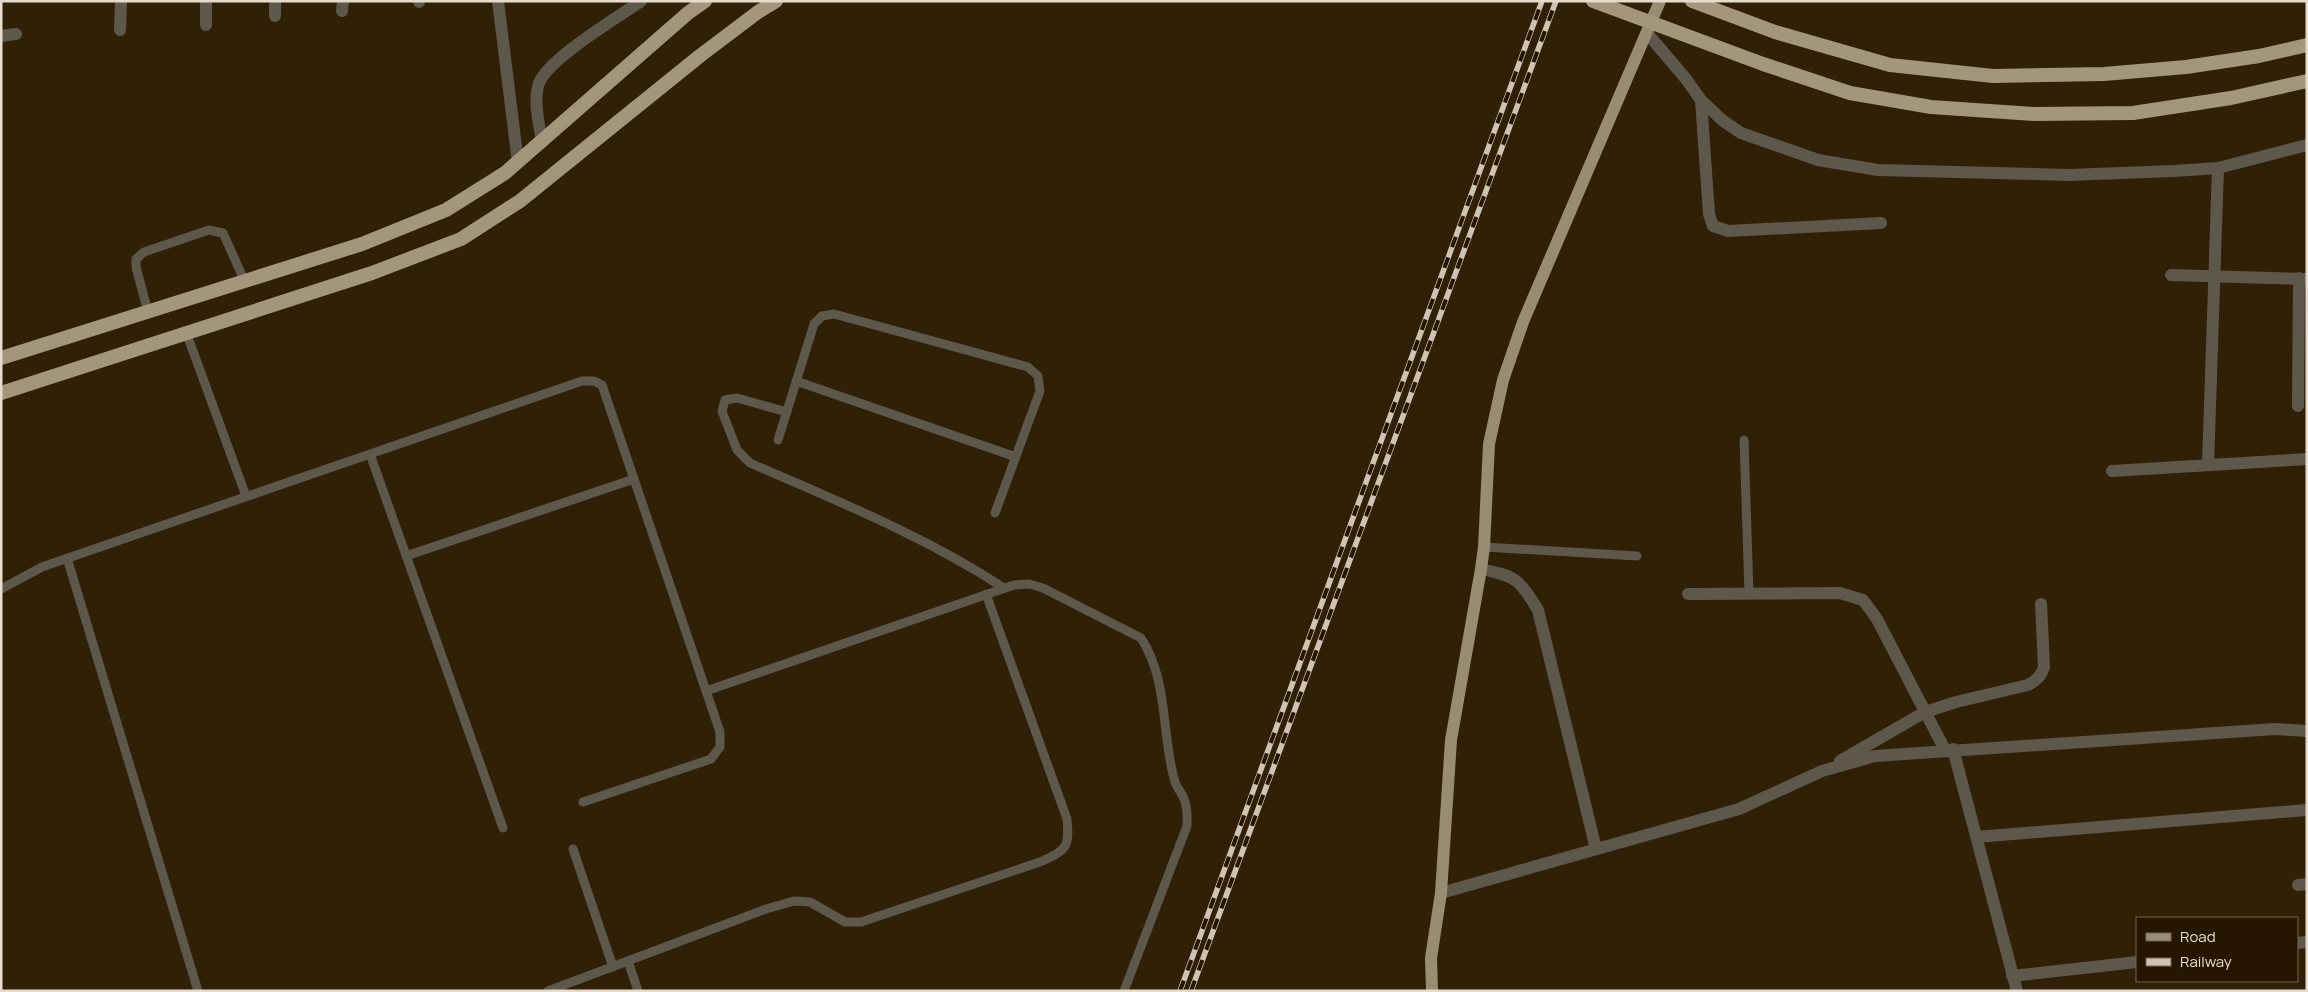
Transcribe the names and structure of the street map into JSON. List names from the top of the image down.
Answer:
{
  "legend": ["Road", "Railway"]
}
